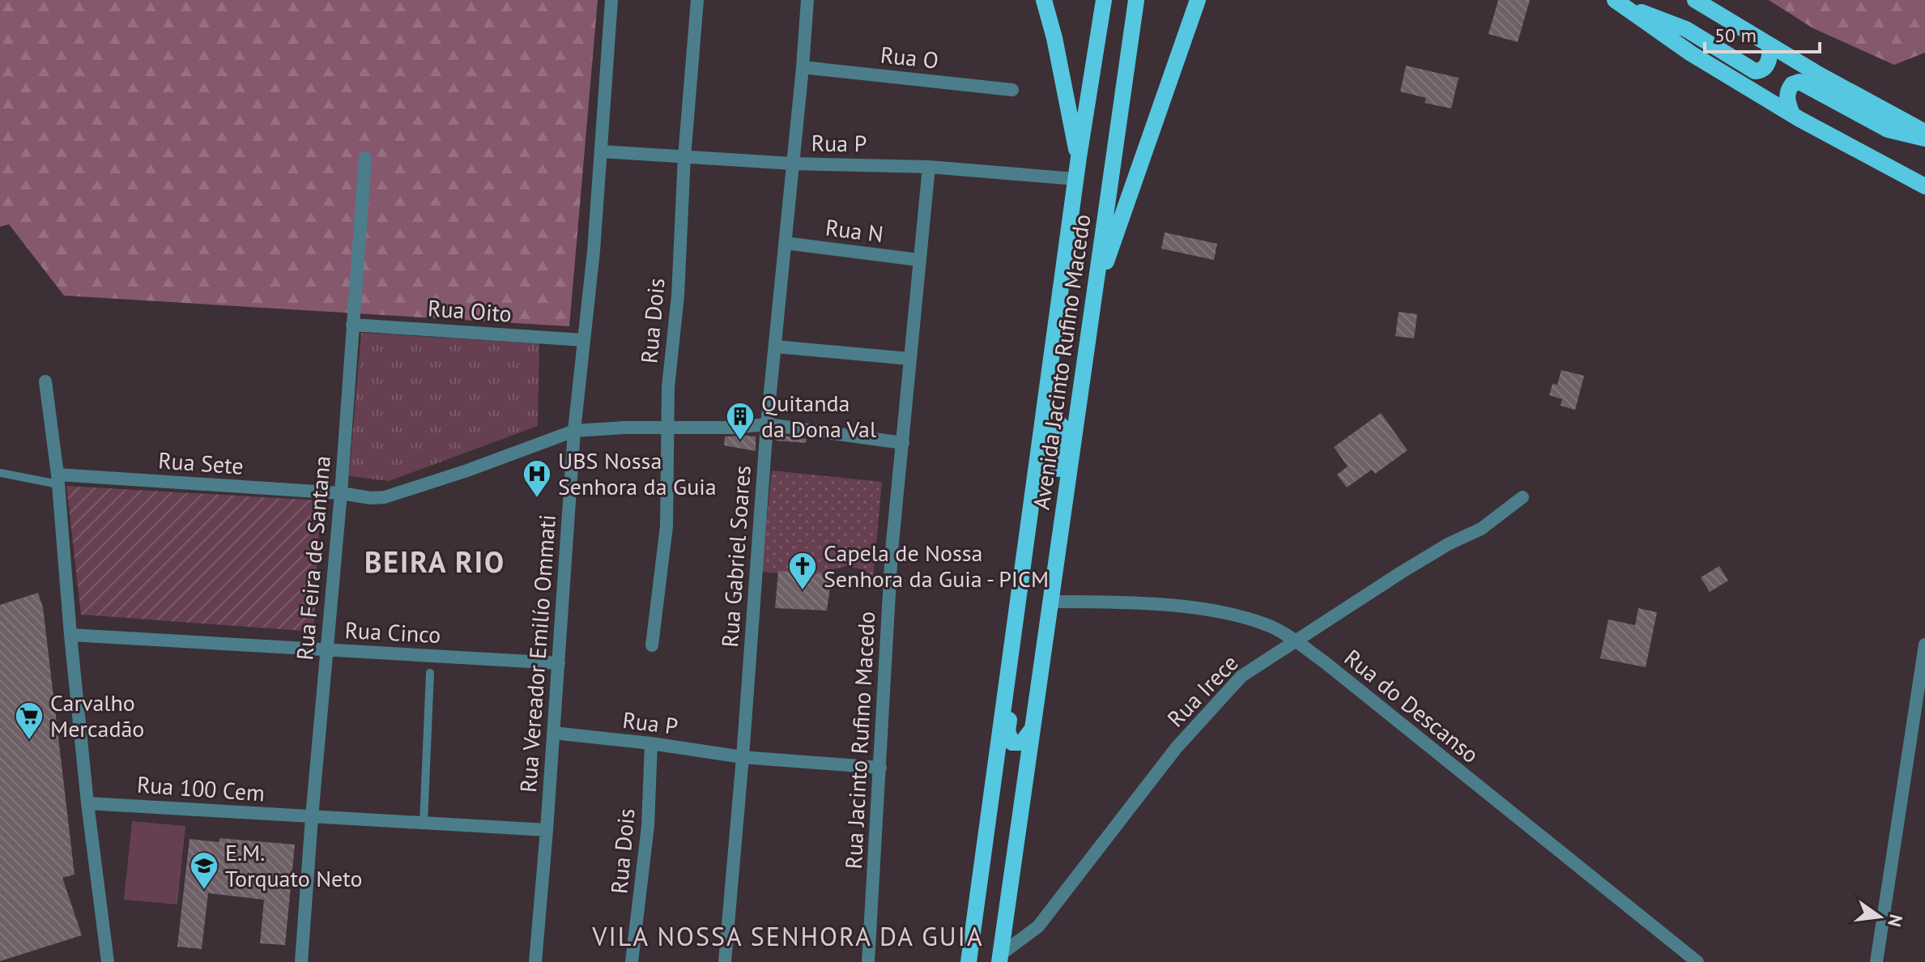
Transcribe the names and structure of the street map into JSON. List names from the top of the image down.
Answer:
{
  "streets": {
    "main road": ["Avenida Jacinto Rufino Macedo"],
    "street": [
      "Rua O",
      "Rua P",
      "Rua N",
      "Rua Oito",
      "Rua Dois",
      "Rua Sete",
      "Rua Gabriel Soares",
      "Rua Feira de Santana",
      "Rua Cinco",
      "Rua Vereador Emilío Ommati",
      "Rua Irece",
      "Rua do Descanso",
      "Rua Jacinto Rufino Macedo",
      "Rua 100 Cem"
    ]
  },
  "crossings": [
    ["Rua O", "Rua Gabriel Soares"],
    ["Rua P", "Rua Dois"],
    ["Rua P", "Avenida Jacinto Rufino Macedo"],
    ["Rua P", "Rua Gabriel Soares"],
    ["Rua P", "Rua Vereador Emilío Ommati"],
    ["Rua P", "Rua Jacinto Rufino Macedo"],
    ["Rua N", "Rua Gabriel Soares"],
    ["Rua N", "Rua Jacinto Rufino Macedo"],
    ["Rua Oito", "Rua Feira de Santana"],
    ["Rua Oito", "Rua Vereador Emilío Ommati"],
    ["Avenida Jacinto Rufino Macedo", "Rua Irece"],
    ["Avenida Jacinto Rufino Macedo", "Rua do Descanso"],
    ["Rua Sete", "Rua Feira de Santana"],
    ["Rua Feira de Santana", "Rua Cinco"],
    ["Rua Feira de Santana", "Rua 100 Cem"],
    ["Rua Cinco", "Rua Vereador Emilío Ommati"],
    ["Rua Vereador Emilío Ommati", "Rua 100 Cem"],
    ["Rua Irece", "Rua do Descanso"]
  ],
  "districts": ["BEIRA RIO", "VILA NOSSA SENHORA DA GUIA"],
  "places": {
    "building": ["Quitanda da Dona Val"],
    "hospital": ["UBS Nossa Senhora da Guia"],
    "church": ["Capela de Nossa Senhora da Guia - PICM"],
    "supermarket": ["Carvalho Mercadão"],
    "school or university": ["E.M. Torquato Neto"]
  },
  "scale_bar": "50 m",
  "north": "right"
}
